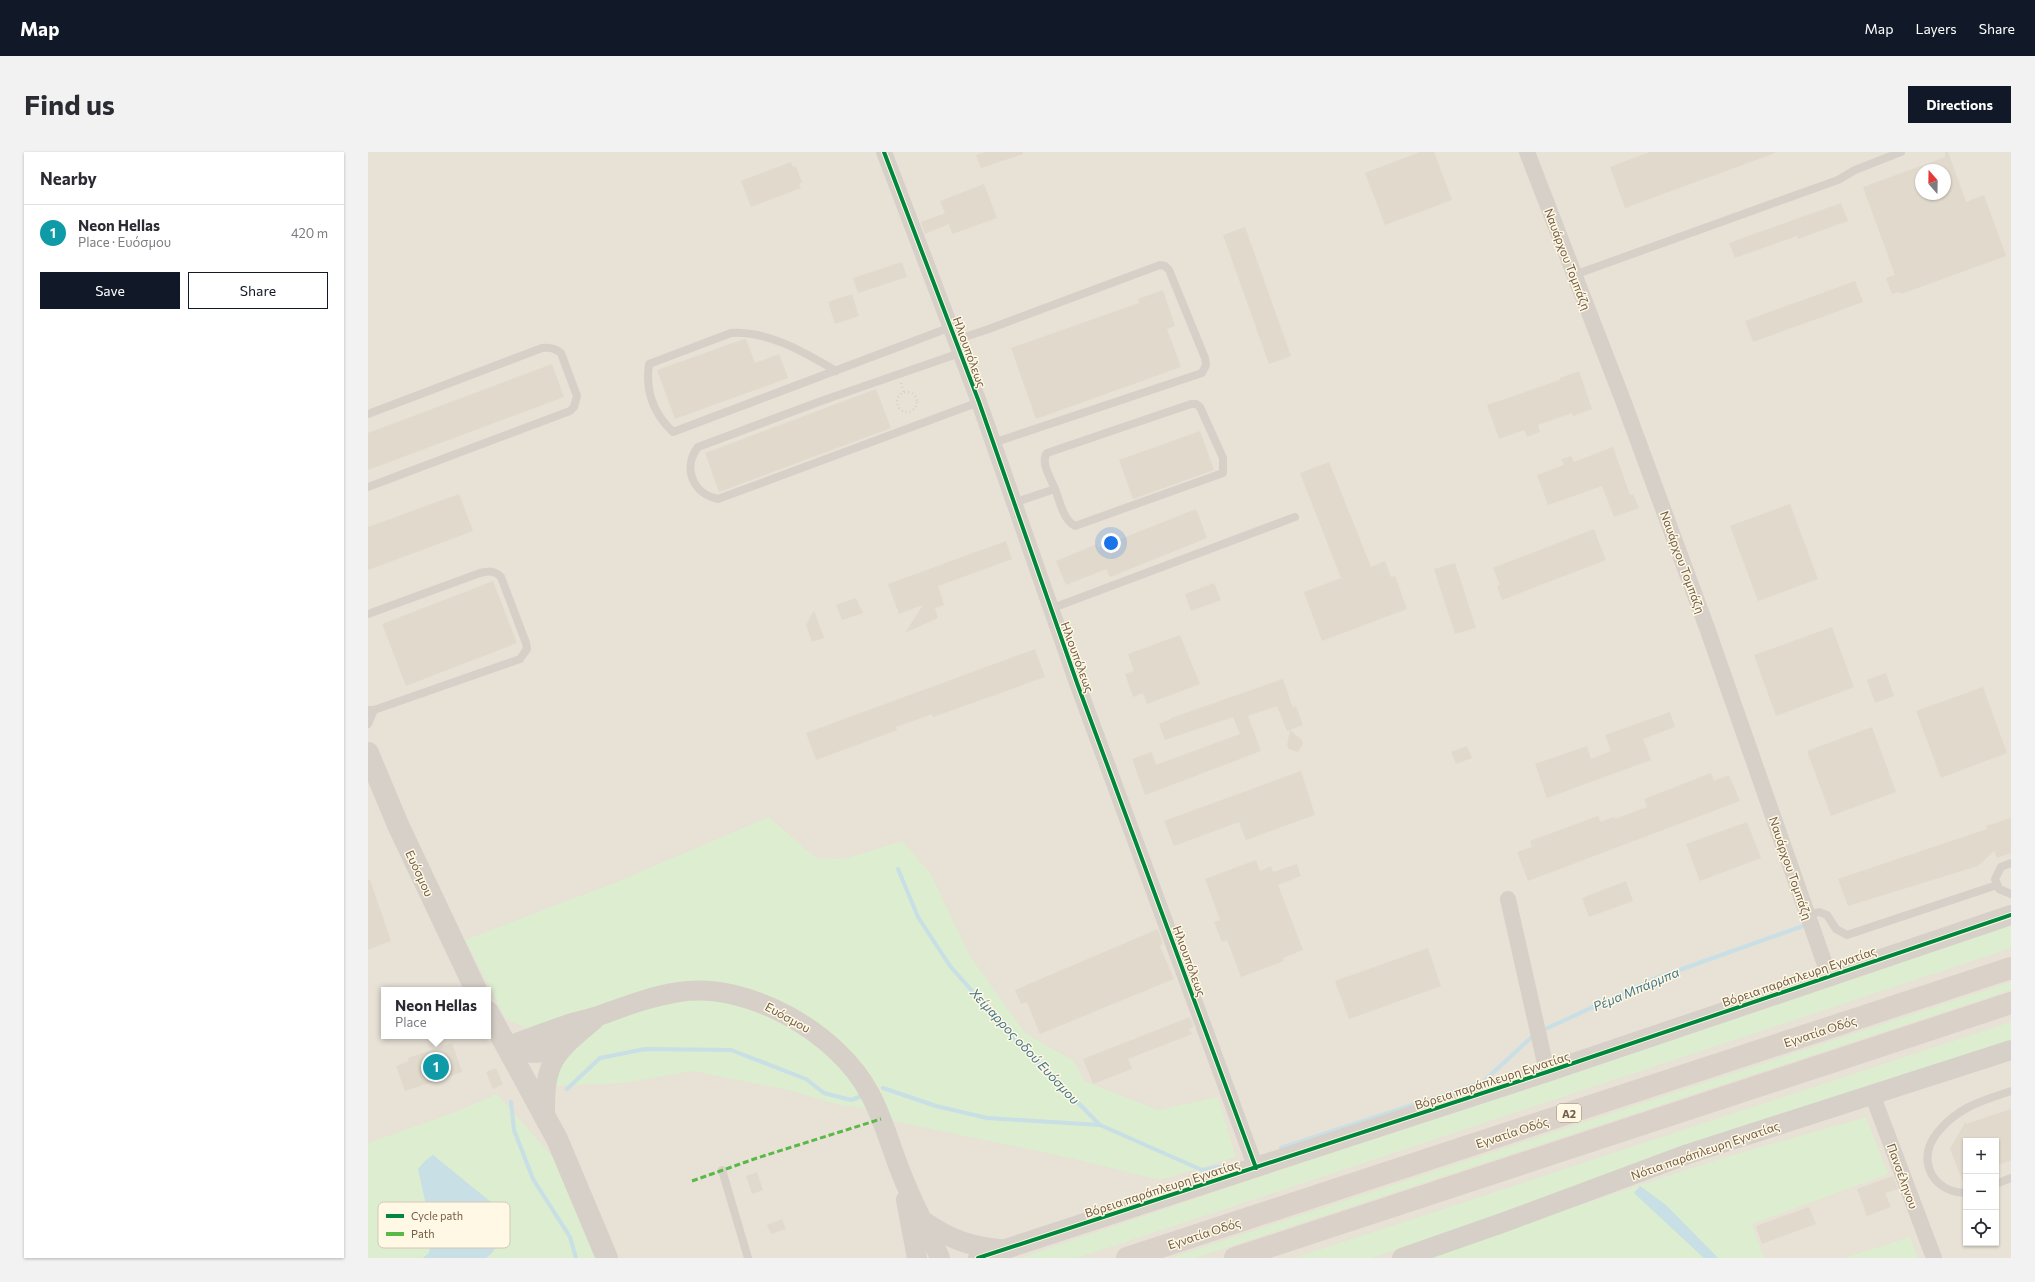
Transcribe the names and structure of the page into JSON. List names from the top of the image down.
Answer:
{
  "streets": {
    "highway": ["Εγνατία Οδός", "Α2"],
    "main road": ["Ευόσμου"],
    "street": [
      "Ναυάρχου Τομπάζη",
      "Ηλιουπόλεως",
      "Βόρεια παράπλευρη Εγνατίας",
      "Νότια παράπλευρη Εγνατίας",
      "Πανσέληνου"
    ]
  },
  "crossings": [
    ["Ναυάρχου Τομπάζη", "Βόρεια παράπλευρη Εγνατίας"],
    ["Ηλιουπόλεως", "Βόρεια παράπλευρη Εγνατίας"],
    ["Νότια παράπλευρη Εγνατίας", "Πανσέληνου"]
  ],
  "water": ["Ρέμα Μπάρμπα", "Χείμαρρος οδού Ευόσμου"],
  "legend": ["Cycle path", "Path"],
  "north": "top",
  "page": {
    "header": "Map",
    "nav": ["Map", "Layers", "Share"],
    "buttons": [
      "Directions",
      ["Save", "Share"]
    ],
    "title": "Find us",
    "heading": "Nearby",
    "list": [
      {
        "mark": "1",
        "name": "Neon Hellas",
        "note": "Place · Ευόσμου",
        "value": "420 m"
      }
    ],
    "popup": ["Neon Hellas", "Place"],
    "pins": "1",
    "map_buttons": ["+", "−"]
  }
}
